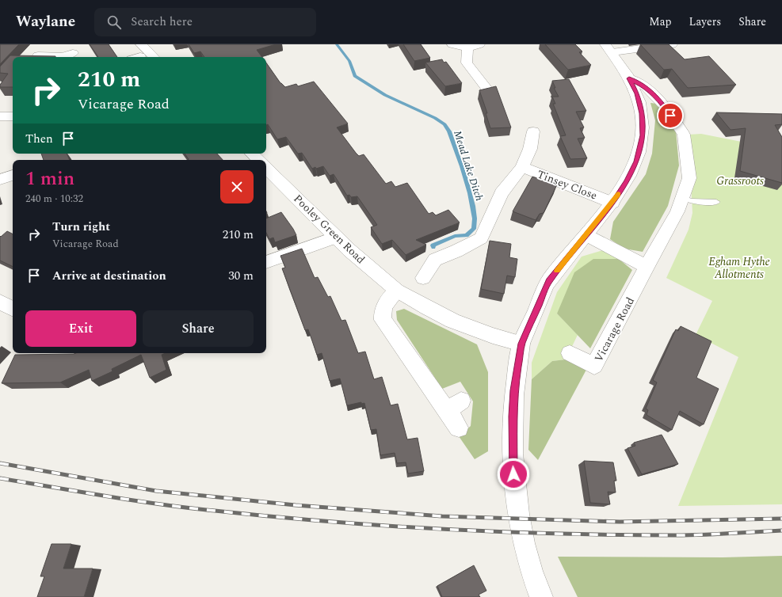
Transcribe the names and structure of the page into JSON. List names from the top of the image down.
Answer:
{
  "streets": {
    "street": ["Tinsey Close", "Pooley Green Road", "Vicarage Road"]
  },
  "crossings": [
    ["Tinsey Close", "Vicarage Road"],
    ["Pooley Green Road", "Vicarage Road"]
  ],
  "water": ["Mead Lake Ditch"],
  "parks": ["Grassroots", "Egham Hythe Allotments"],
  "page": {
    "header": "Waylane",
    "search": "Search here",
    "nav": ["Map", "Layers", "Share"],
    "turn": ["210 m", "Vicarage Road"],
    "then": "Then",
    "heading": ["1 min", "240 m · 10:32"],
    "list": [
      {
        "name": "Turn right",
        "note": "Vicarage Road",
        "value": "210 m"
      },
      {
        "name": "Arrive at destination",
        "value": "30 m"
      }
    ],
    "buttons": ["Exit", "Share"]
  }
}
